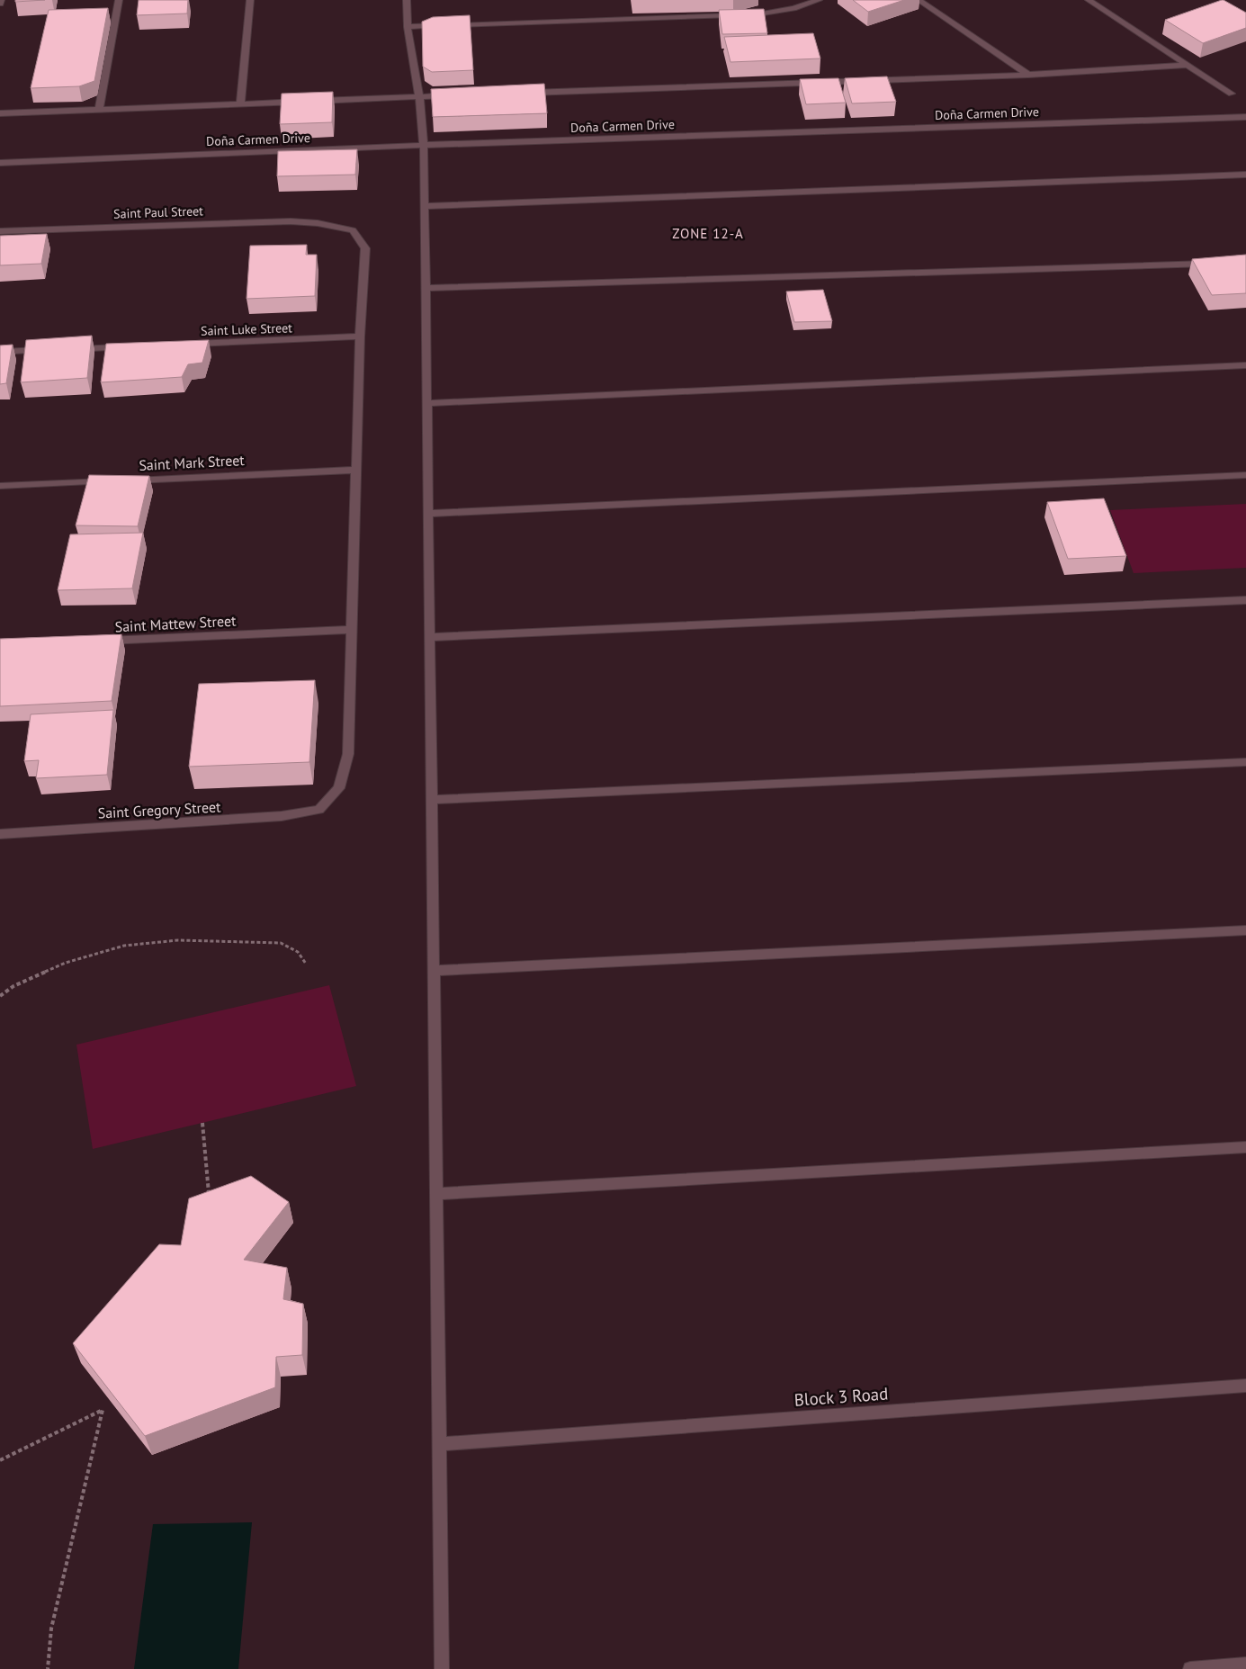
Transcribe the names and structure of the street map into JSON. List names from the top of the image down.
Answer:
{
  "streets": {
    "street": [
      "Doña Carmen Drive",
      "Saint Paul Street",
      "Saint Luke Street",
      "Saint Mark Street",
      "Saint Mattew Street",
      "Saint Gregory Street",
      "Block 3 Road"
    ]
  },
  "crossings": [
    ["Saint Paul Street", "Saint Luke Street"],
    ["Saint Paul Street", "Saint Mark Street"],
    ["Saint Paul Street", "Saint Mattew Street"],
    ["Saint Paul Street", "Saint Gregory Street"]
  ],
  "districts": ["ZONE 12-A"]
}
